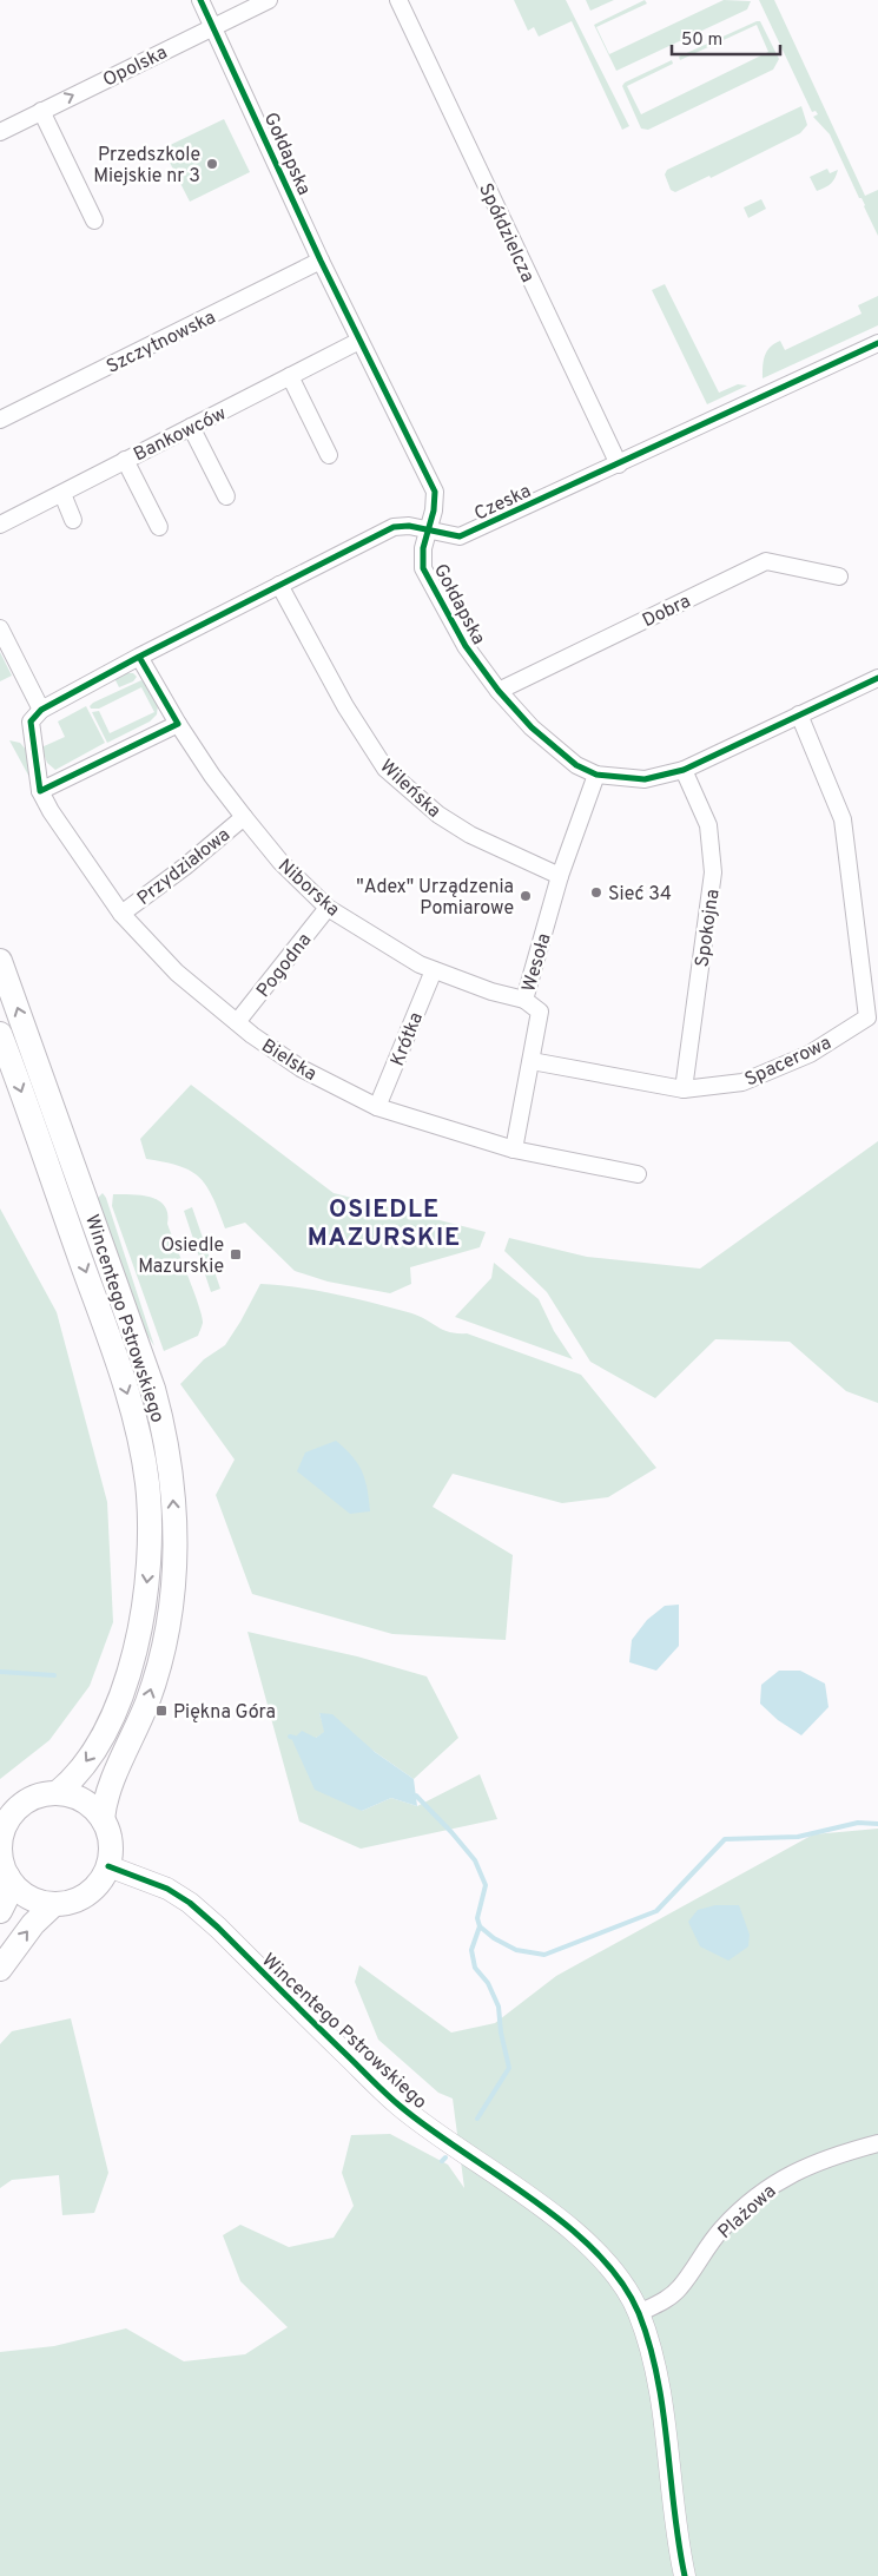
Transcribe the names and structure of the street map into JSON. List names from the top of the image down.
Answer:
{
  "streets": {
    "main road": ["Wincentego Pstrowskiego"],
    "street": [
      "Opolska",
      "Gołdapska",
      "Spółdzielcza",
      "Szczytnowska",
      "Bankowców",
      "Czeska",
      "Dobra",
      "Wileńska",
      "Przydziałowa",
      "Niborska",
      "Spokojna",
      "Wesoła",
      "Pogodna",
      "Krótka",
      "Bielska",
      "Spacerowa",
      "Plażowa"
    ]
  },
  "crossings": [
    ["Opolska", "Gołdapska"],
    ["Gołdapska", "Szczytnowska"],
    ["Gołdapska", "Bankowców"],
    ["Gołdapska", "Czeska"],
    ["Gołdapska", "Dobra"],
    ["Gołdapska", "Spokojna"],
    ["Gołdapska", "Wesoła"],
    ["Gołdapska", "Spacerowa"],
    ["Spółdzielcza", "Czeska"],
    ["Czeska", "Wileńska"],
    ["Czeska", "Niborska"],
    ["Wileńska", "Wesoła"],
    ["Przydziałowa", "Niborska"],
    ["Przydziałowa", "Bielska"],
    ["Niborska", "Wesoła"],
    ["Niborska", "Pogodna"],
    ["Niborska", "Krótka"],
    ["Spokojna", "Spacerowa"],
    ["Wesoła", "Bielska"],
    ["Wesoła", "Spacerowa"],
    ["Pogodna", "Bielska"],
    ["Krótka", "Bielska"],
    ["Wincentego Pstrowskiego", "Plażowa"]
  ],
  "one_way": ["Opolska"],
  "districts": ["OSIEDLE MAZURSKIE"],
  "places": {
    "other": ["Przedszkole Miejskie nr 3", "Sieć 34", "\"Adex\" Urządzenia Pomiarowe"],
    "transit": ["Osiedle Mazurskie", "Piękna Góra"]
  },
  "scale_bar": "50 m"
}
